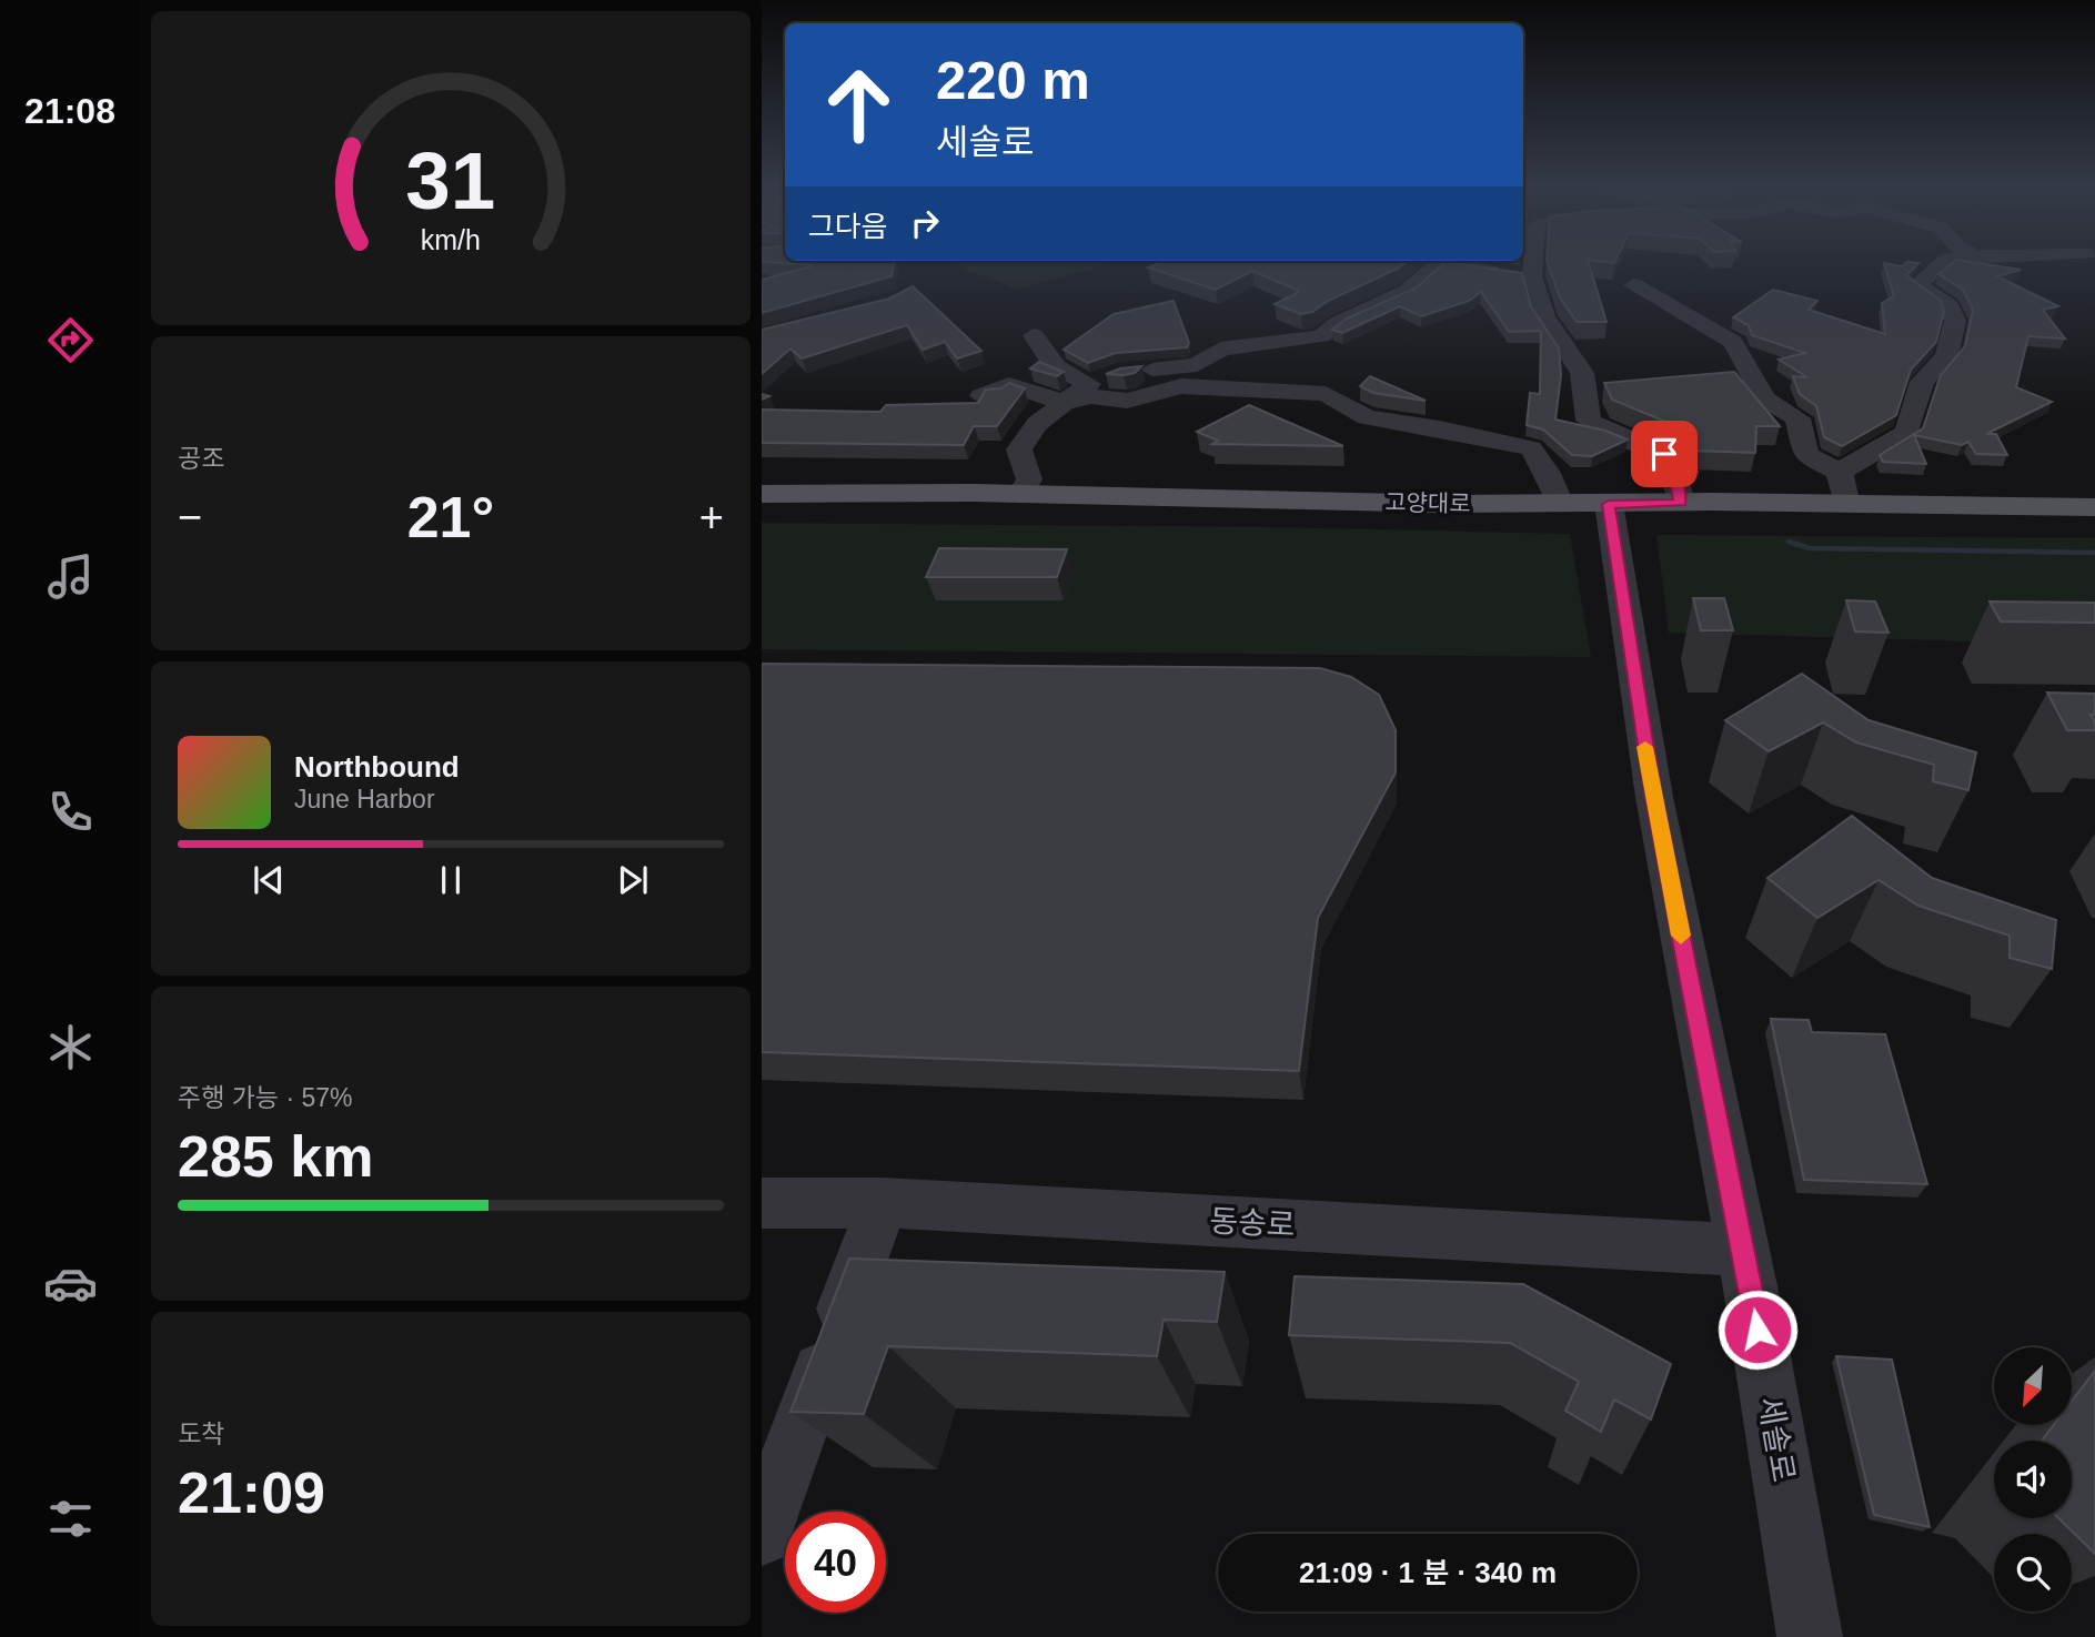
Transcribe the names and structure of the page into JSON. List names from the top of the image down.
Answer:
{
  "streets": {
    "main road": ["고양대로"],
    "street": ["동송로", "세솔로"]
  },
  "crossings": [
    ["고양대로", "세솔로"],
    ["동송로", "세솔로"]
  ],
  "north": "bottom left",
  "page": {
    "tabs": "21:08",
    "turn": ["220 m", "세솔로"],
    "then": "그다음",
    "tile": [
      "공조",
      ["주행 가능 · 57%", "285 km"],
      ["도착", "21:09"]
    ],
    "heat": ["−", "21°", "+"],
    "song": ["Northbound", "June Harbor"],
    "limit": "40",
    "trip": "21:09 · 1 분 · 340 m",
    "gauge": ["31", "km/h"]
  }
}
